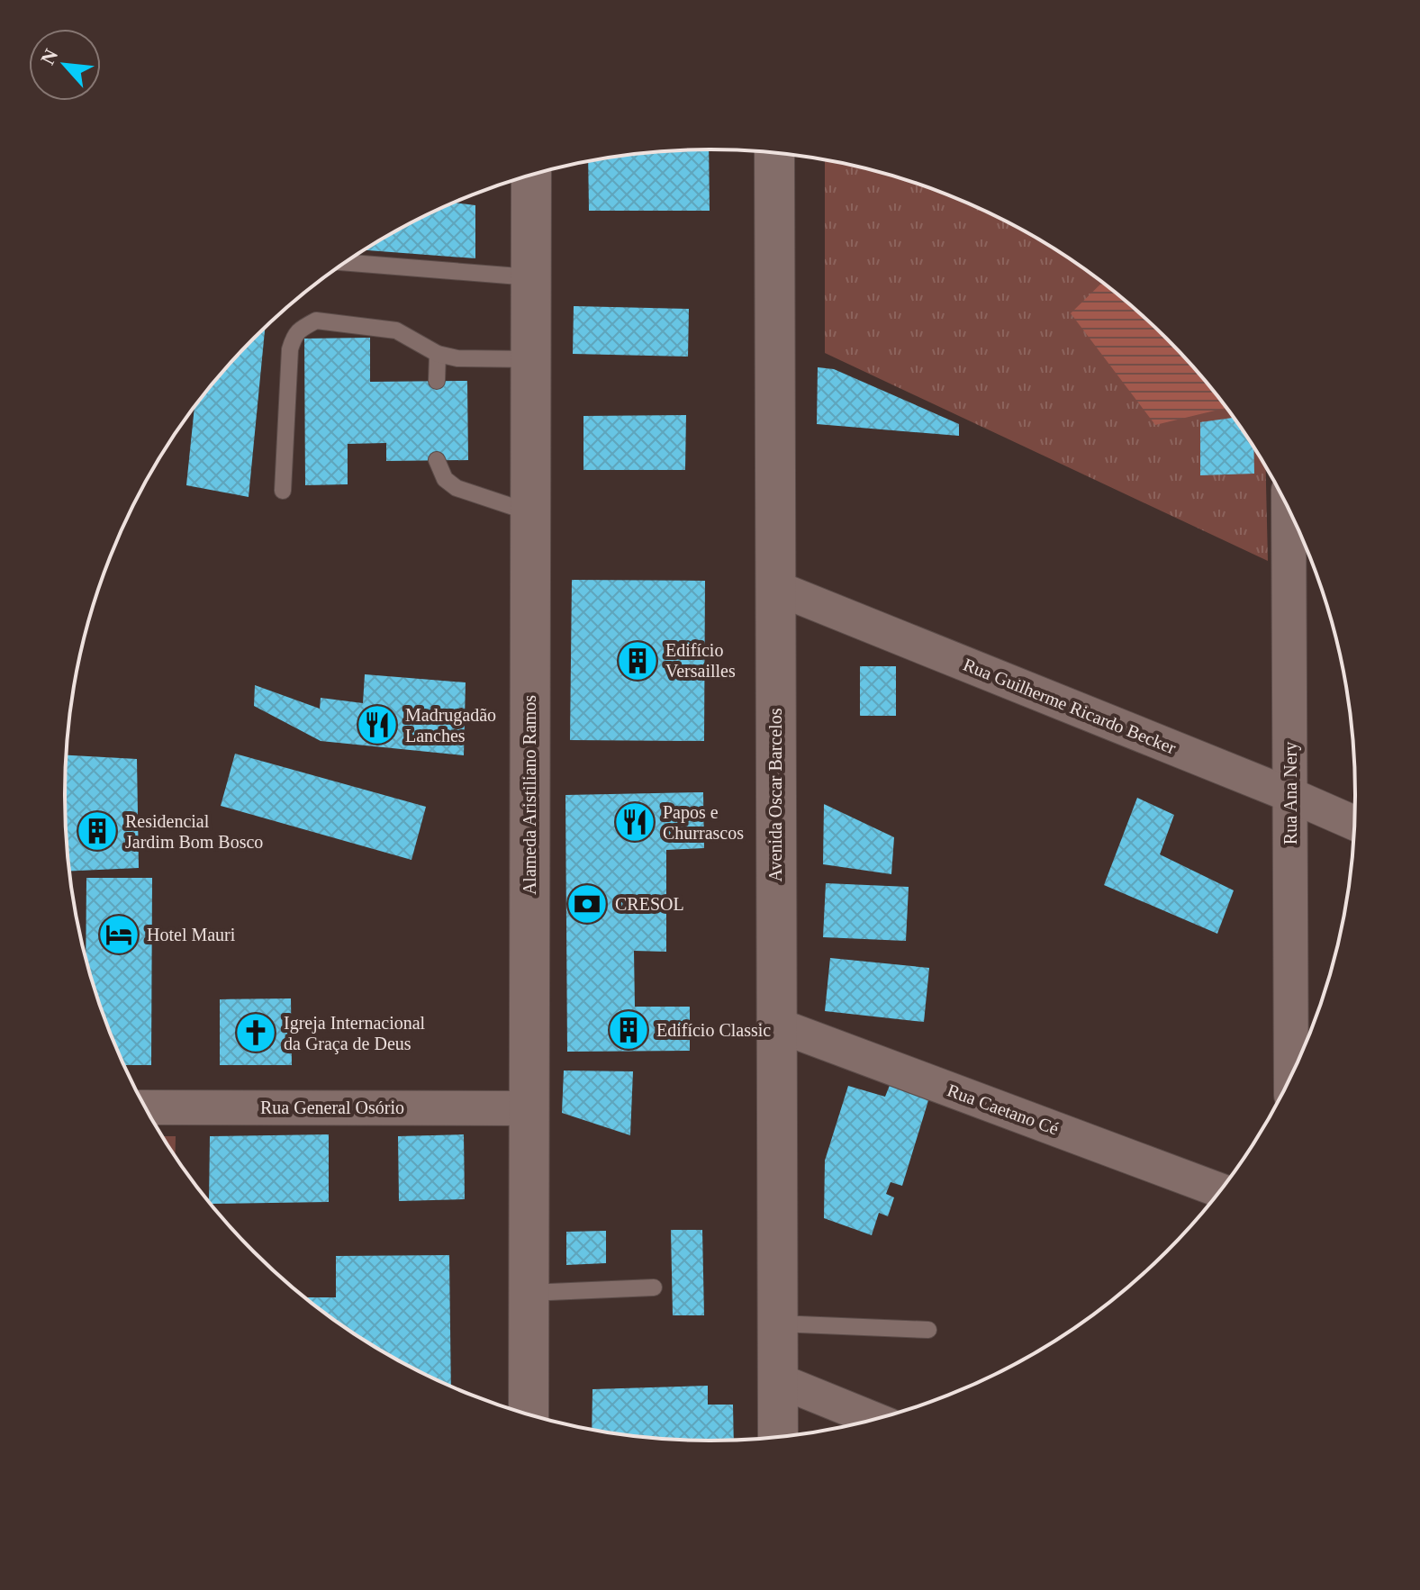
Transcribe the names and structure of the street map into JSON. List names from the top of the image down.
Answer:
{
  "streets": {
    "main road": ["Alameda Aristiliano Ramos", "Avenida Oscar Barcelos"],
    "street": [
      "Rua Guilherme Ricardo Becker",
      "Rua Ana Nery",
      "Rua General Osório",
      "Rua Caetano Cé"
    ]
  },
  "crossings": [
    ["Rua Guilherme Ricardo Becker", "Rua Ana Nery"],
    ["Rua Guilherme Ricardo Becker", "Avenida Oscar Barcelos"],
    ["Alameda Aristiliano Ramos", "Rua General Osório"],
    ["Avenida Oscar Barcelos", "Rua Caetano Cé"]
  ],
  "places": {
    "building": ["Edifício Versailles", "Residencial Jardim Bom Bosco", "Edifício Classic"],
    "restaurant": ["Madrugadão Lanches", "Papos e Churrascos"],
    "bank": ["CRESOL"],
    "hotel": ["Hotel Mauri"],
    "church": ["Igreja Internacional da Graça de Deus"]
  },
  "north": "top left"
}
